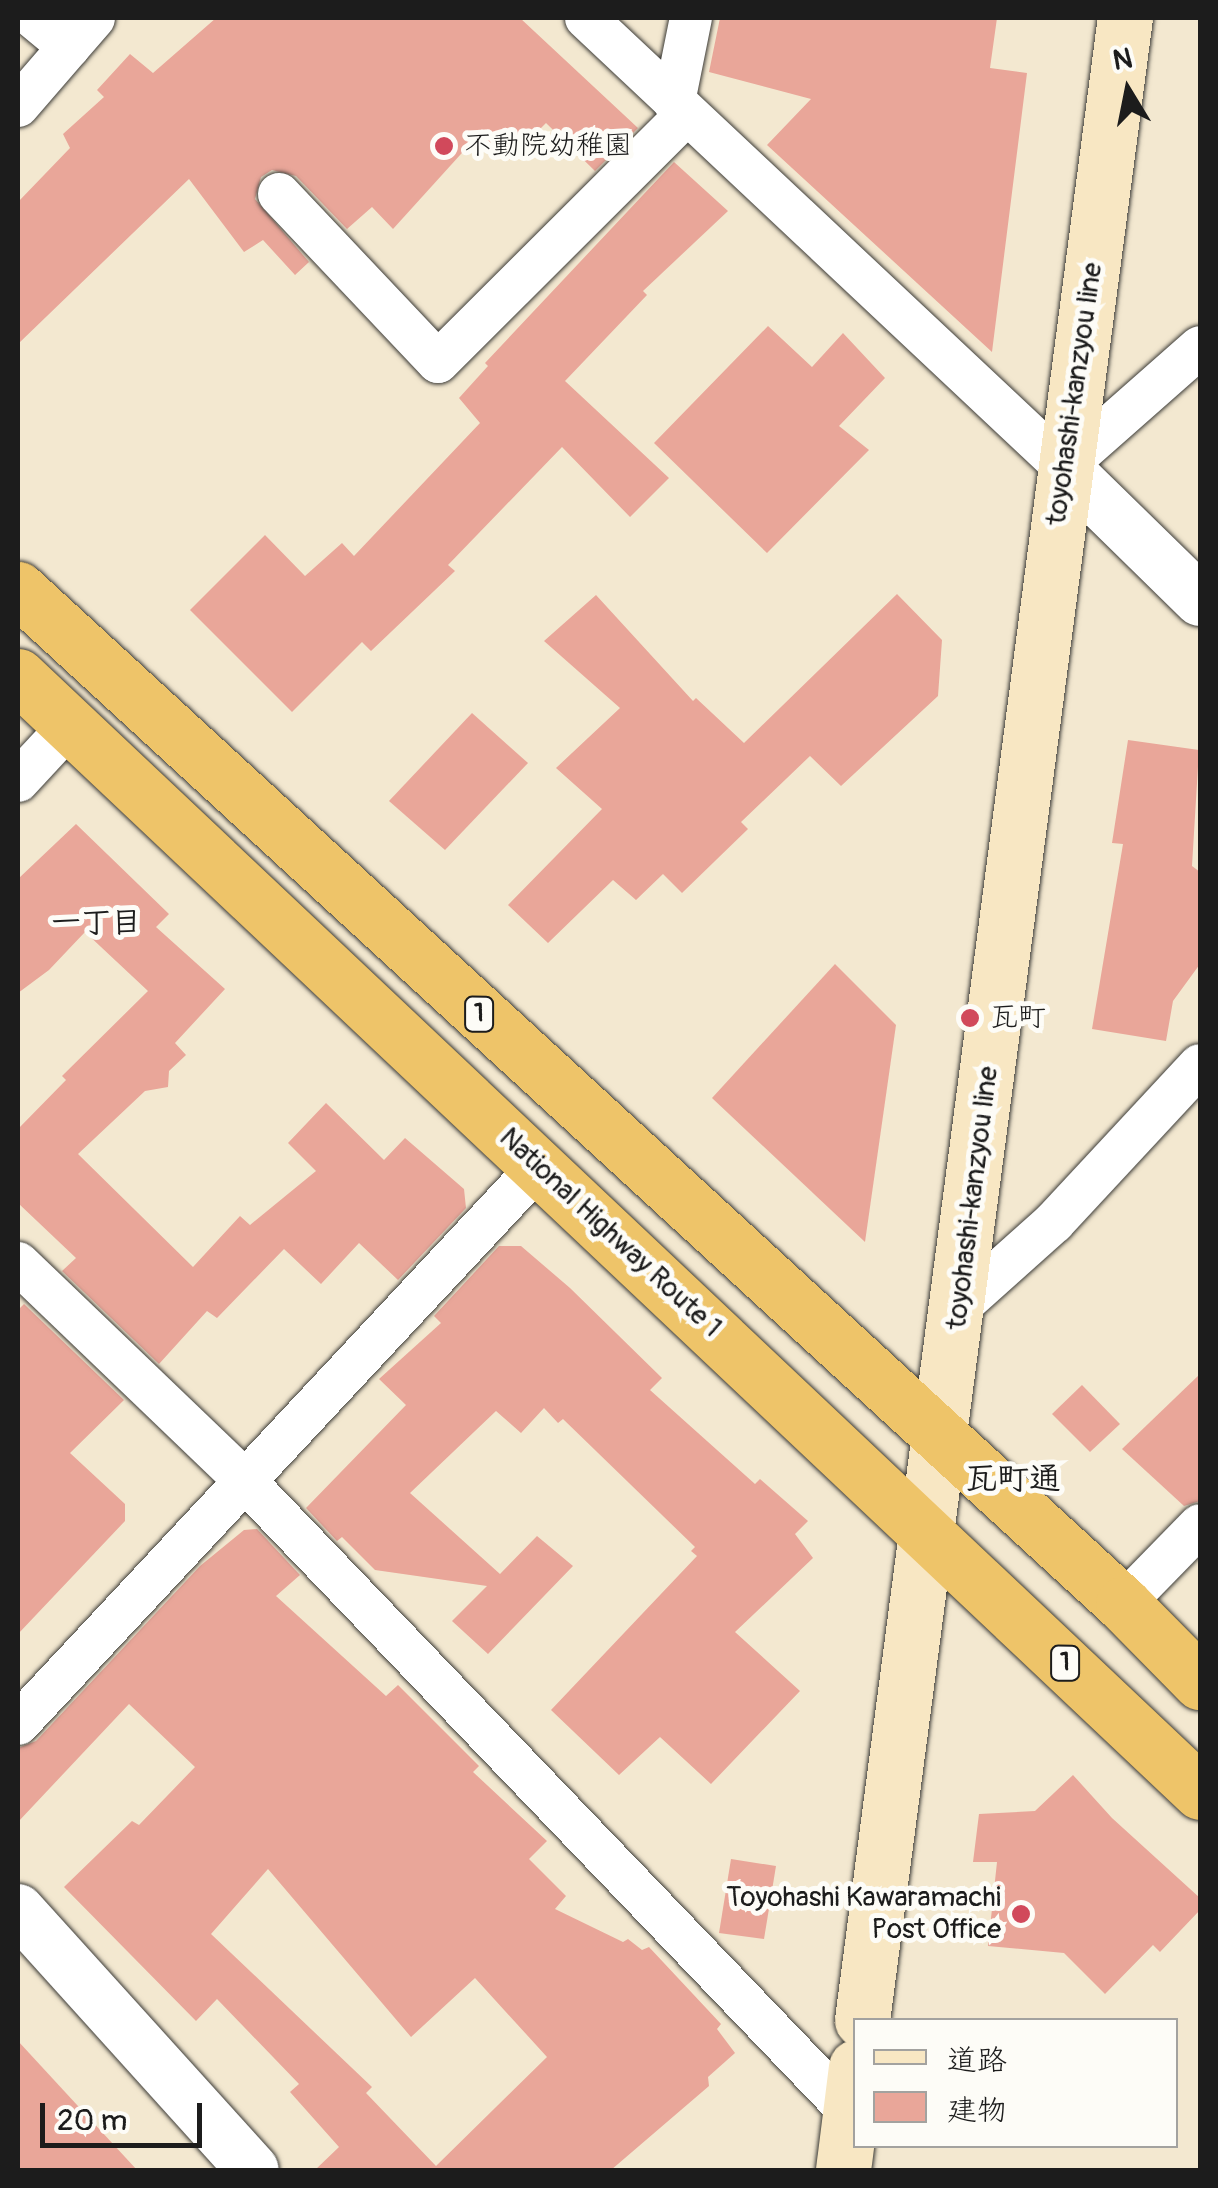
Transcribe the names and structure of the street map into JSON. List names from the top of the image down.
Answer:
{
  "streets": {
    "highway": ["1", "National Highway Route 1"],
    "main road": ["toyohashi-kanzyou line"]
  },
  "crossings": [
    ["toyohashi-kanzyou line", "1"],
    ["toyohashi-kanzyou line", "National Highway Route 1"]
  ],
  "districts": ["一丁目", "瓦町通"],
  "places": ["不動院幼稚園", "瓦町", "Toyohashi Kawaramachi Post Office"],
  "legend": ["道路", "建物"],
  "scale_bar": "20 m",
  "north": "top"
}
